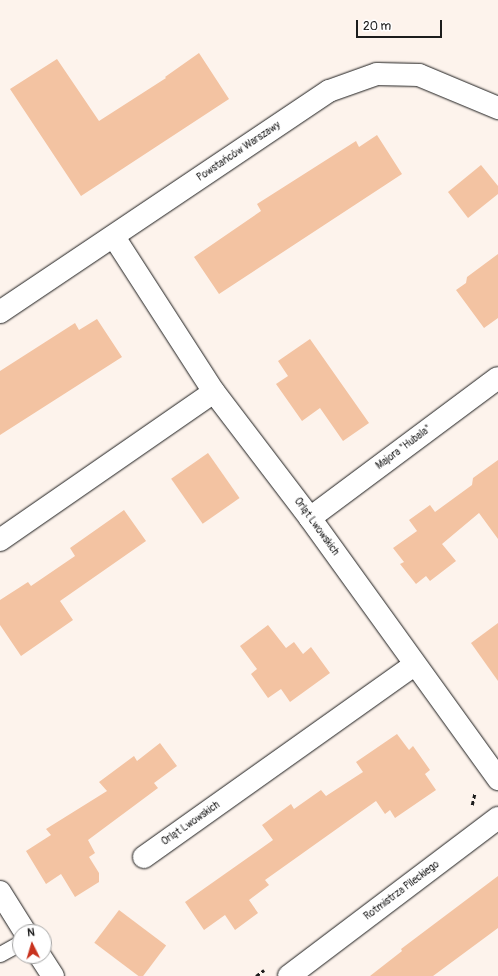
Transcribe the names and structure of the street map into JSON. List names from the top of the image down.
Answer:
{
  "streets": {
    "street": [
      "Powstańców Warszawy",
      "Majora \"Hubala\"",
      "Orląt Lwowskich",
      "Rotmistrza Pileckiego"
    ]
  },
  "crossings": [
    ["Powstańców Warszawy", "Orląt Lwowskich"],
    ["Majora \"Hubala\"", "Orląt Lwowskich"]
  ],
  "scale_bar": "20 m",
  "north": "top"
}
